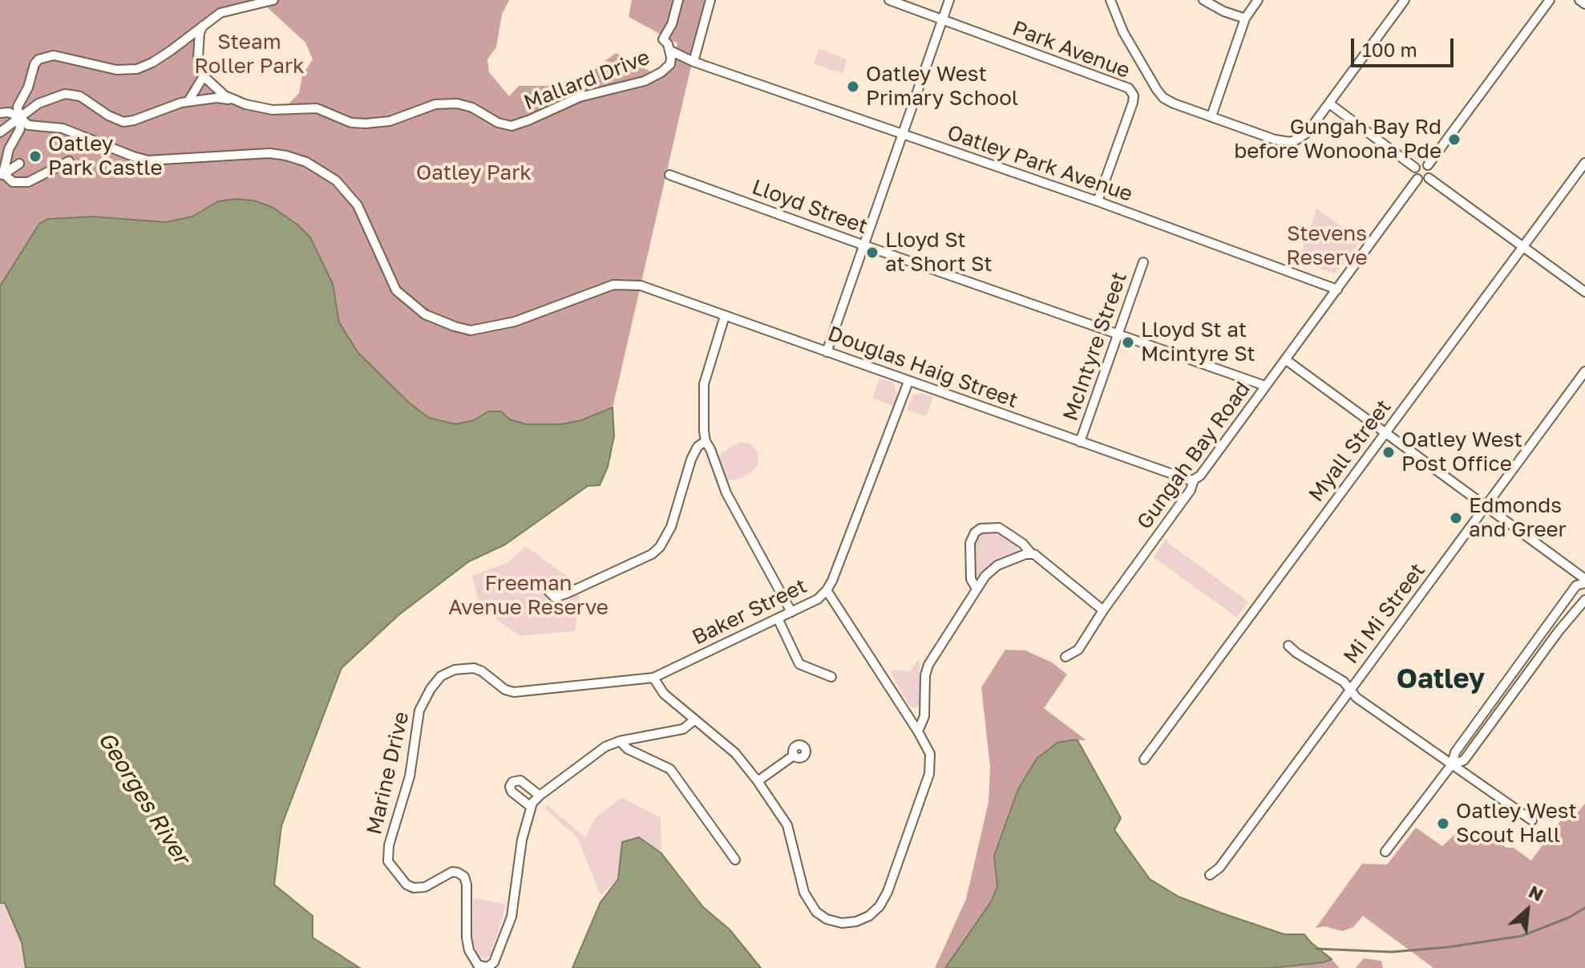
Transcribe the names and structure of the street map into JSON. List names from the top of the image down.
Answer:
{
  "streets": {
    "street": [
      "Park Avenue",
      "Mallard Drive",
      "Oatley Park Avenue",
      "Lloyd Street",
      "McIntyre Street",
      "Douglas Haig Street",
      "Myall Street",
      "Gungah Bay Road",
      "Baker Street",
      "Mi Mi Street",
      "Marine Drive"
    ]
  },
  "crossings": [
    ["Park Avenue", "Oatley Park Avenue"],
    ["Mallard Drive", "Oatley Park Avenue"],
    ["Oatley Park Avenue", "Gungah Bay Road"],
    ["Lloyd Street", "McIntyre Street"],
    ["Lloyd Street", "Gungah Bay Road"],
    ["McIntyre Street", "Douglas Haig Street"],
    ["Douglas Haig Street", "Gungah Bay Road"],
    ["Douglas Haig Street", "Baker Street"],
    ["Baker Street", "Marine Drive"]
  ],
  "districts": ["Oatley"],
  "water": ["Georges River"],
  "parks": [
    "Steam Roller Park",
    "Oatley Park",
    "Stevens Reserve",
    "Freeman Avenue Reserve"
  ],
  "places": [
    "Oatley West Primary School",
    "Gungah Bay Rd before Wonoona Pde",
    "Oatley Park Castle",
    "Lloyd St at Short St",
    "Lloyd St at Mcintyre St",
    "Oatley West Post Office",
    "Edmonds and Greer",
    "Oatley West Scout Hall"
  ],
  "scale_bar": "100 m",
  "north": "top right"
}
